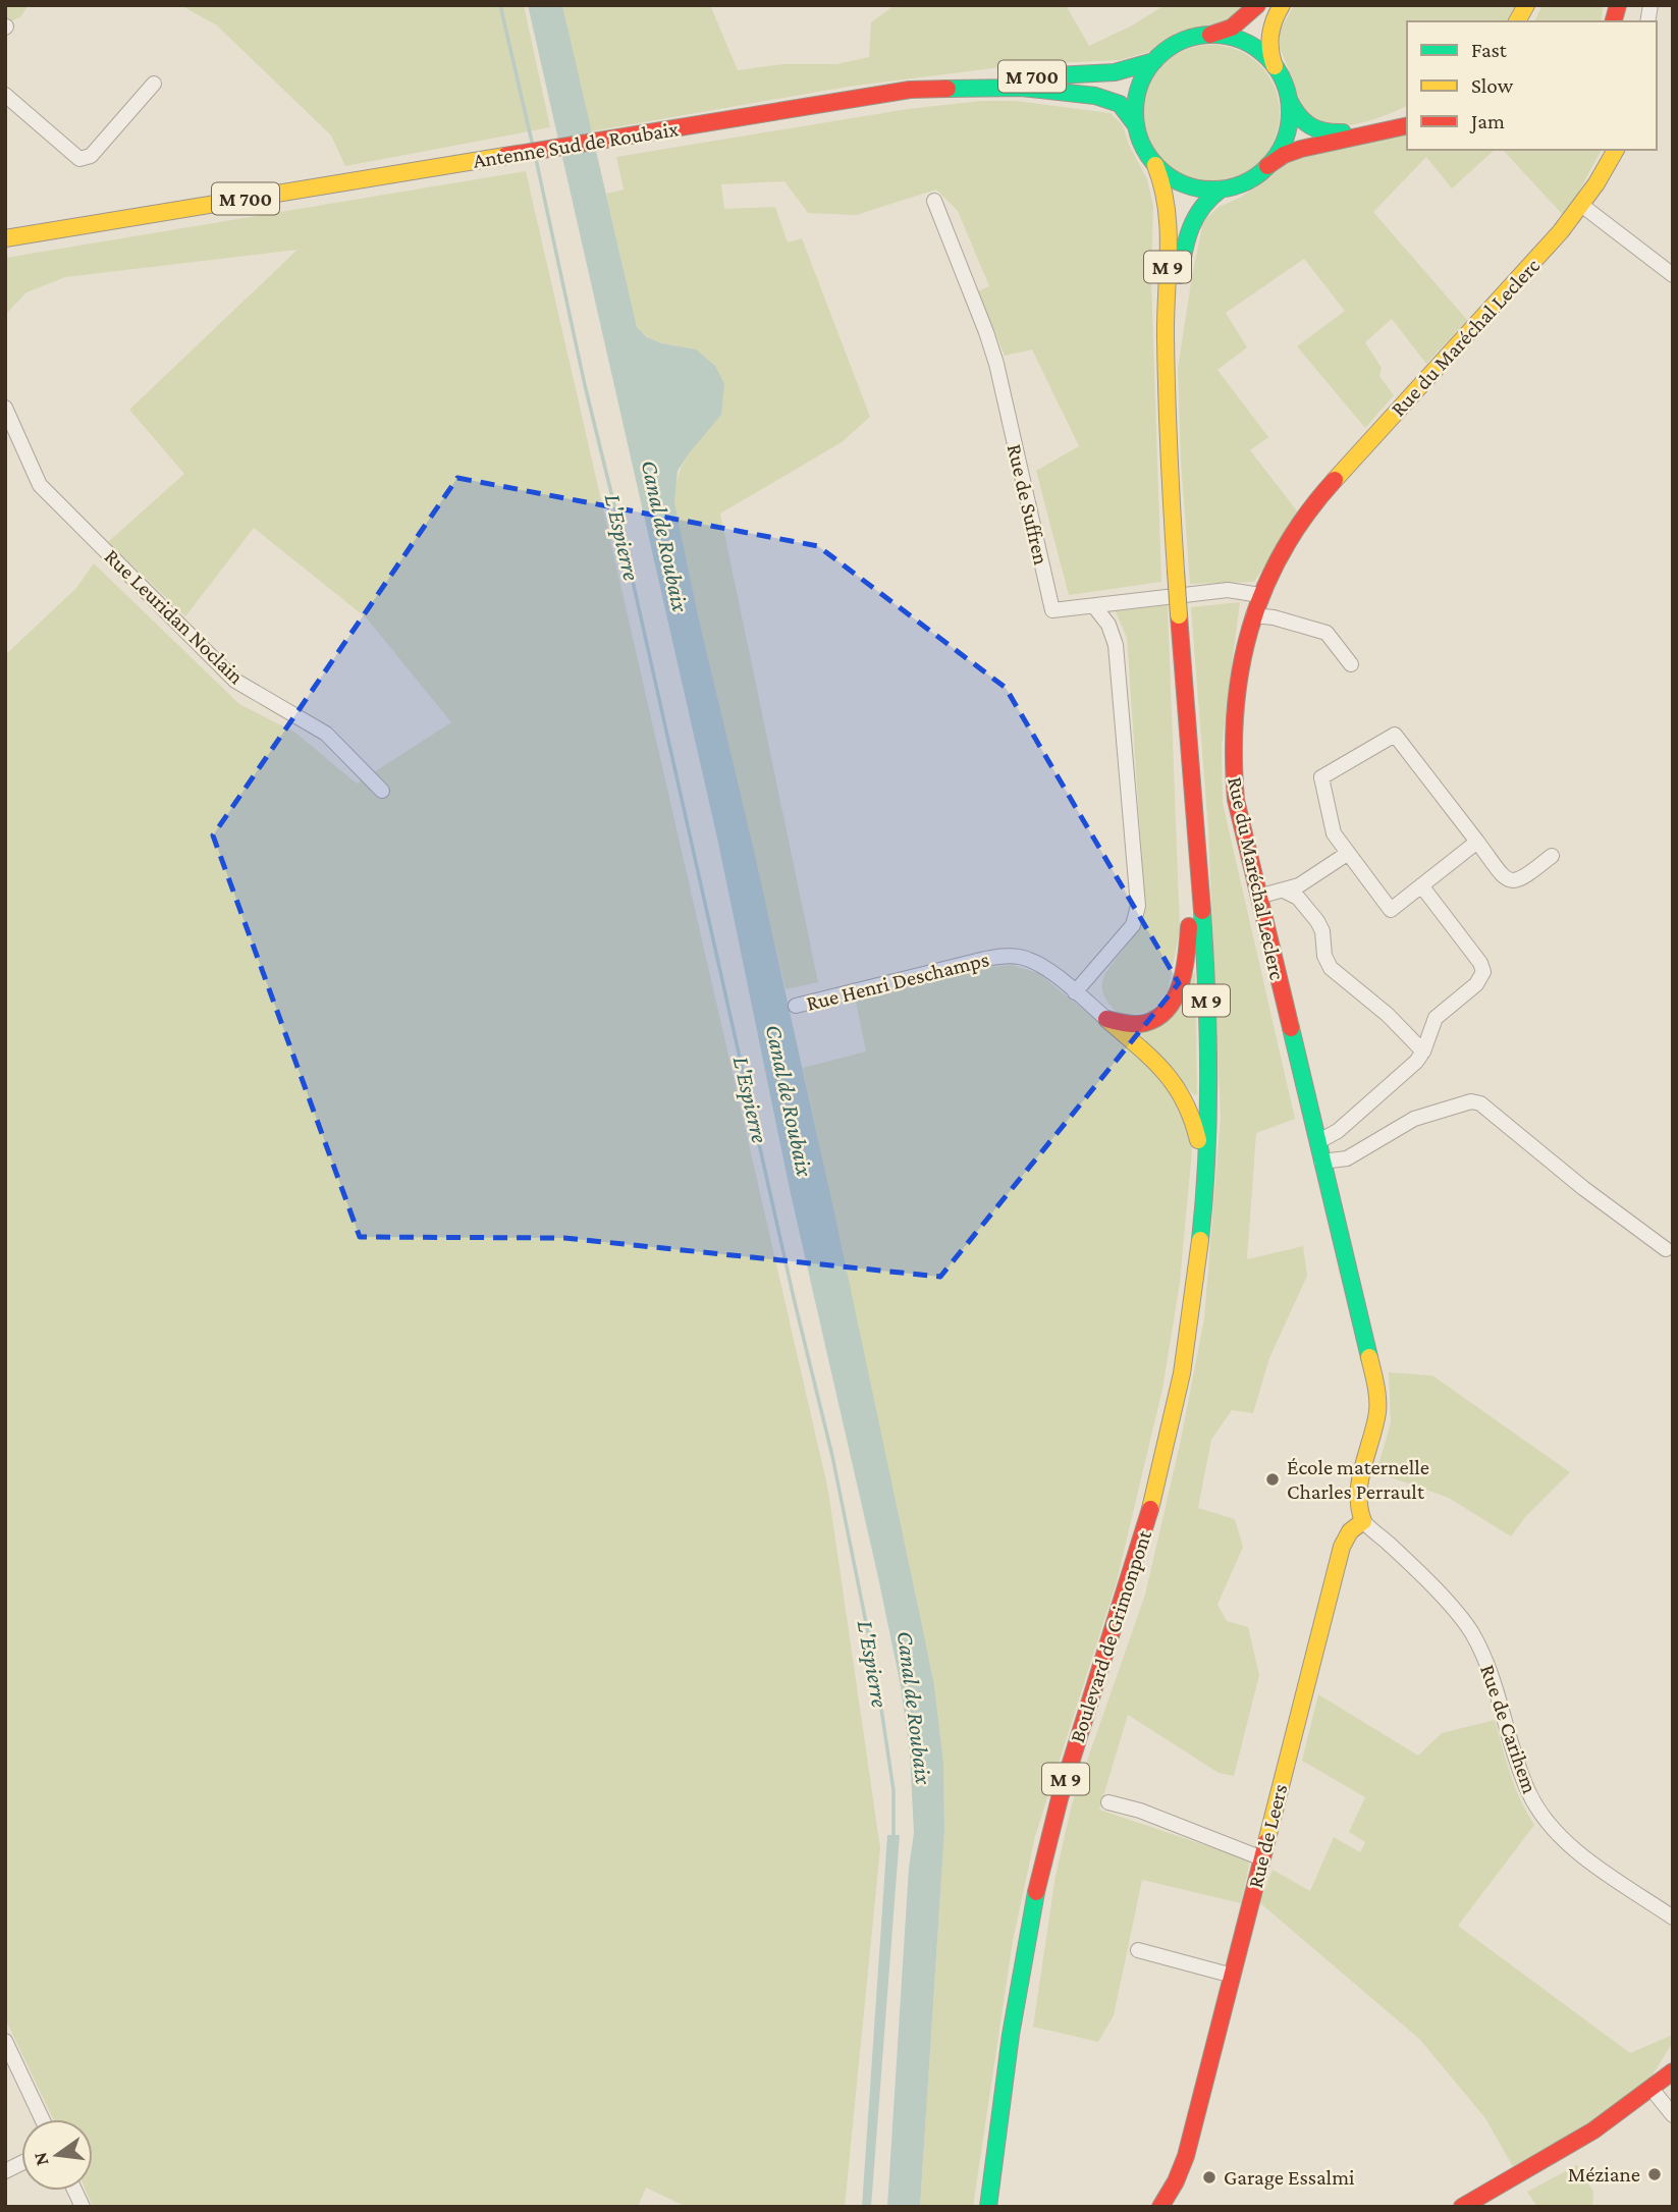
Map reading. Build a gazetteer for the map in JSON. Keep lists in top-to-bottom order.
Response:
{
  "streets": {
    "main road": [
      "M 700",
      "Antenne Sud de Roubaix",
      "M 9",
      "Rue du Maréchal Leclerc",
      "Boulevard de Grimonpont",
      "Rue de Leers"
    ],
    "street": [
      "Rue de Suffren",
      "Rue Leuridan Noclain",
      "Rue Henri Deschamps",
      "Rue de Carihem"
    ]
  },
  "crossings": [
    ["M 700", "Antenne Sud de Roubaix"],
    ["M 700", "M 9"],
    ["Antenne Sud de Roubaix", "M 9"],
    ["M 9", "Boulevard de Grimonpont"],
    ["Rue du Maréchal Leclerc", "Rue de Suffren"],
    ["Rue du Maréchal Leclerc", "Rue de Carihem"],
    ["Rue du Maréchal Leclerc", "Rue de Leers"],
    ["Rue de Carihem", "Rue de Leers"]
  ],
  "water": ["Canal de Roubaix", "L'Espierre"],
  "places": ["École maternelle Charles Perrault", "Méziane", "Garage Essalmi"],
  "legend": ["Fast", "Slow", "Jam"],
  "north": "left"
}
